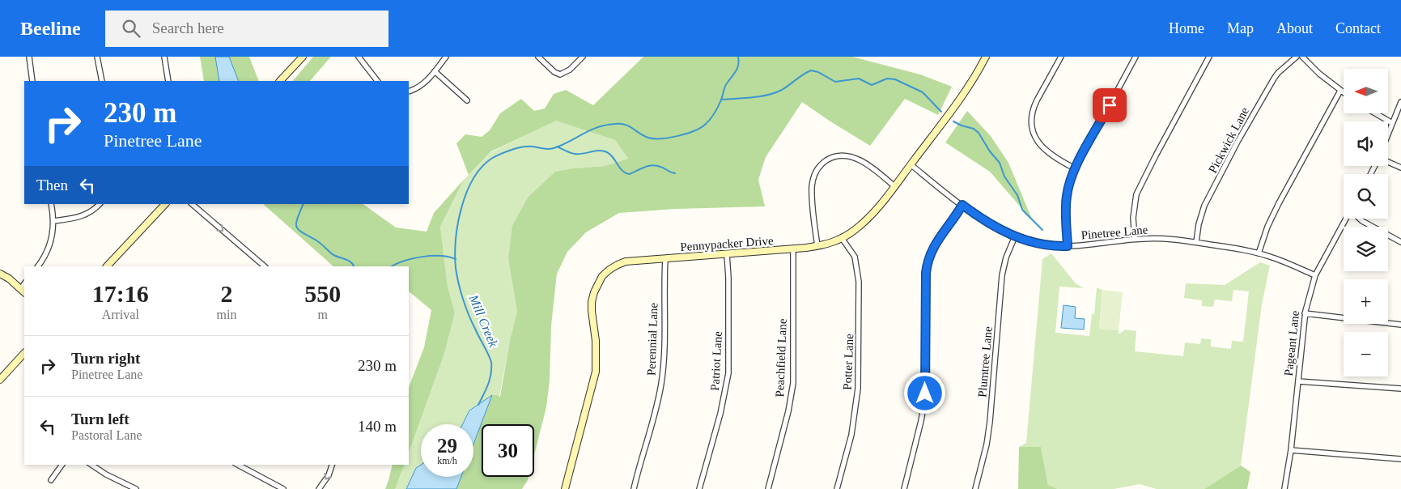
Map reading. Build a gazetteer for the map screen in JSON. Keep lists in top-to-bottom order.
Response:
{
  "streets": {
    "street": [
      "Pickwick Lane",
      "Pinetree Lane",
      "Pennypacker Drive",
      "Perennial Lane",
      "Pageant Lane",
      "Peachfield Lane",
      "Patriot Lane",
      "Potter Lane",
      "Plumtree Lane"
    ]
  },
  "crossings": [
    ["Pickwick Lane", "Pinetree Lane"],
    ["Pinetree Lane", "Pennypacker Drive"],
    ["Pinetree Lane", "Pageant Lane"],
    ["Pinetree Lane", "Plumtree Lane"],
    ["Pennypacker Drive", "Perennial Lane"],
    ["Pennypacker Drive", "Peachfield Lane"],
    ["Pennypacker Drive", "Patriot Lane"],
    ["Pennypacker Drive", "Potter Lane"]
  ],
  "water": ["Mill Creek"],
  "north": "left",
  "page": {
    "header": "Beeline",
    "search": "Search here",
    "nav": [
      "Home",
      "Map",
      "About",
      "Contact"
    ],
    "map_buttons": ["+", "−"],
    "turn": ["230 m", "Pinetree Lane"],
    "then": "Then",
    "eta": [
      "17:16",
      "Arrival",
      "2",
      "min",
      "550",
      "m"
    ],
    "list": [
      {
        "name": "Turn right",
        "note": "Pinetree Lane",
        "value": "230 m"
      },
      {
        "name": "Turn left",
        "note": "Pastoral Lane",
        "value": "140 m"
      }
    ],
    "speed": "29 km/h",
    "limit": "30"
  }
}
